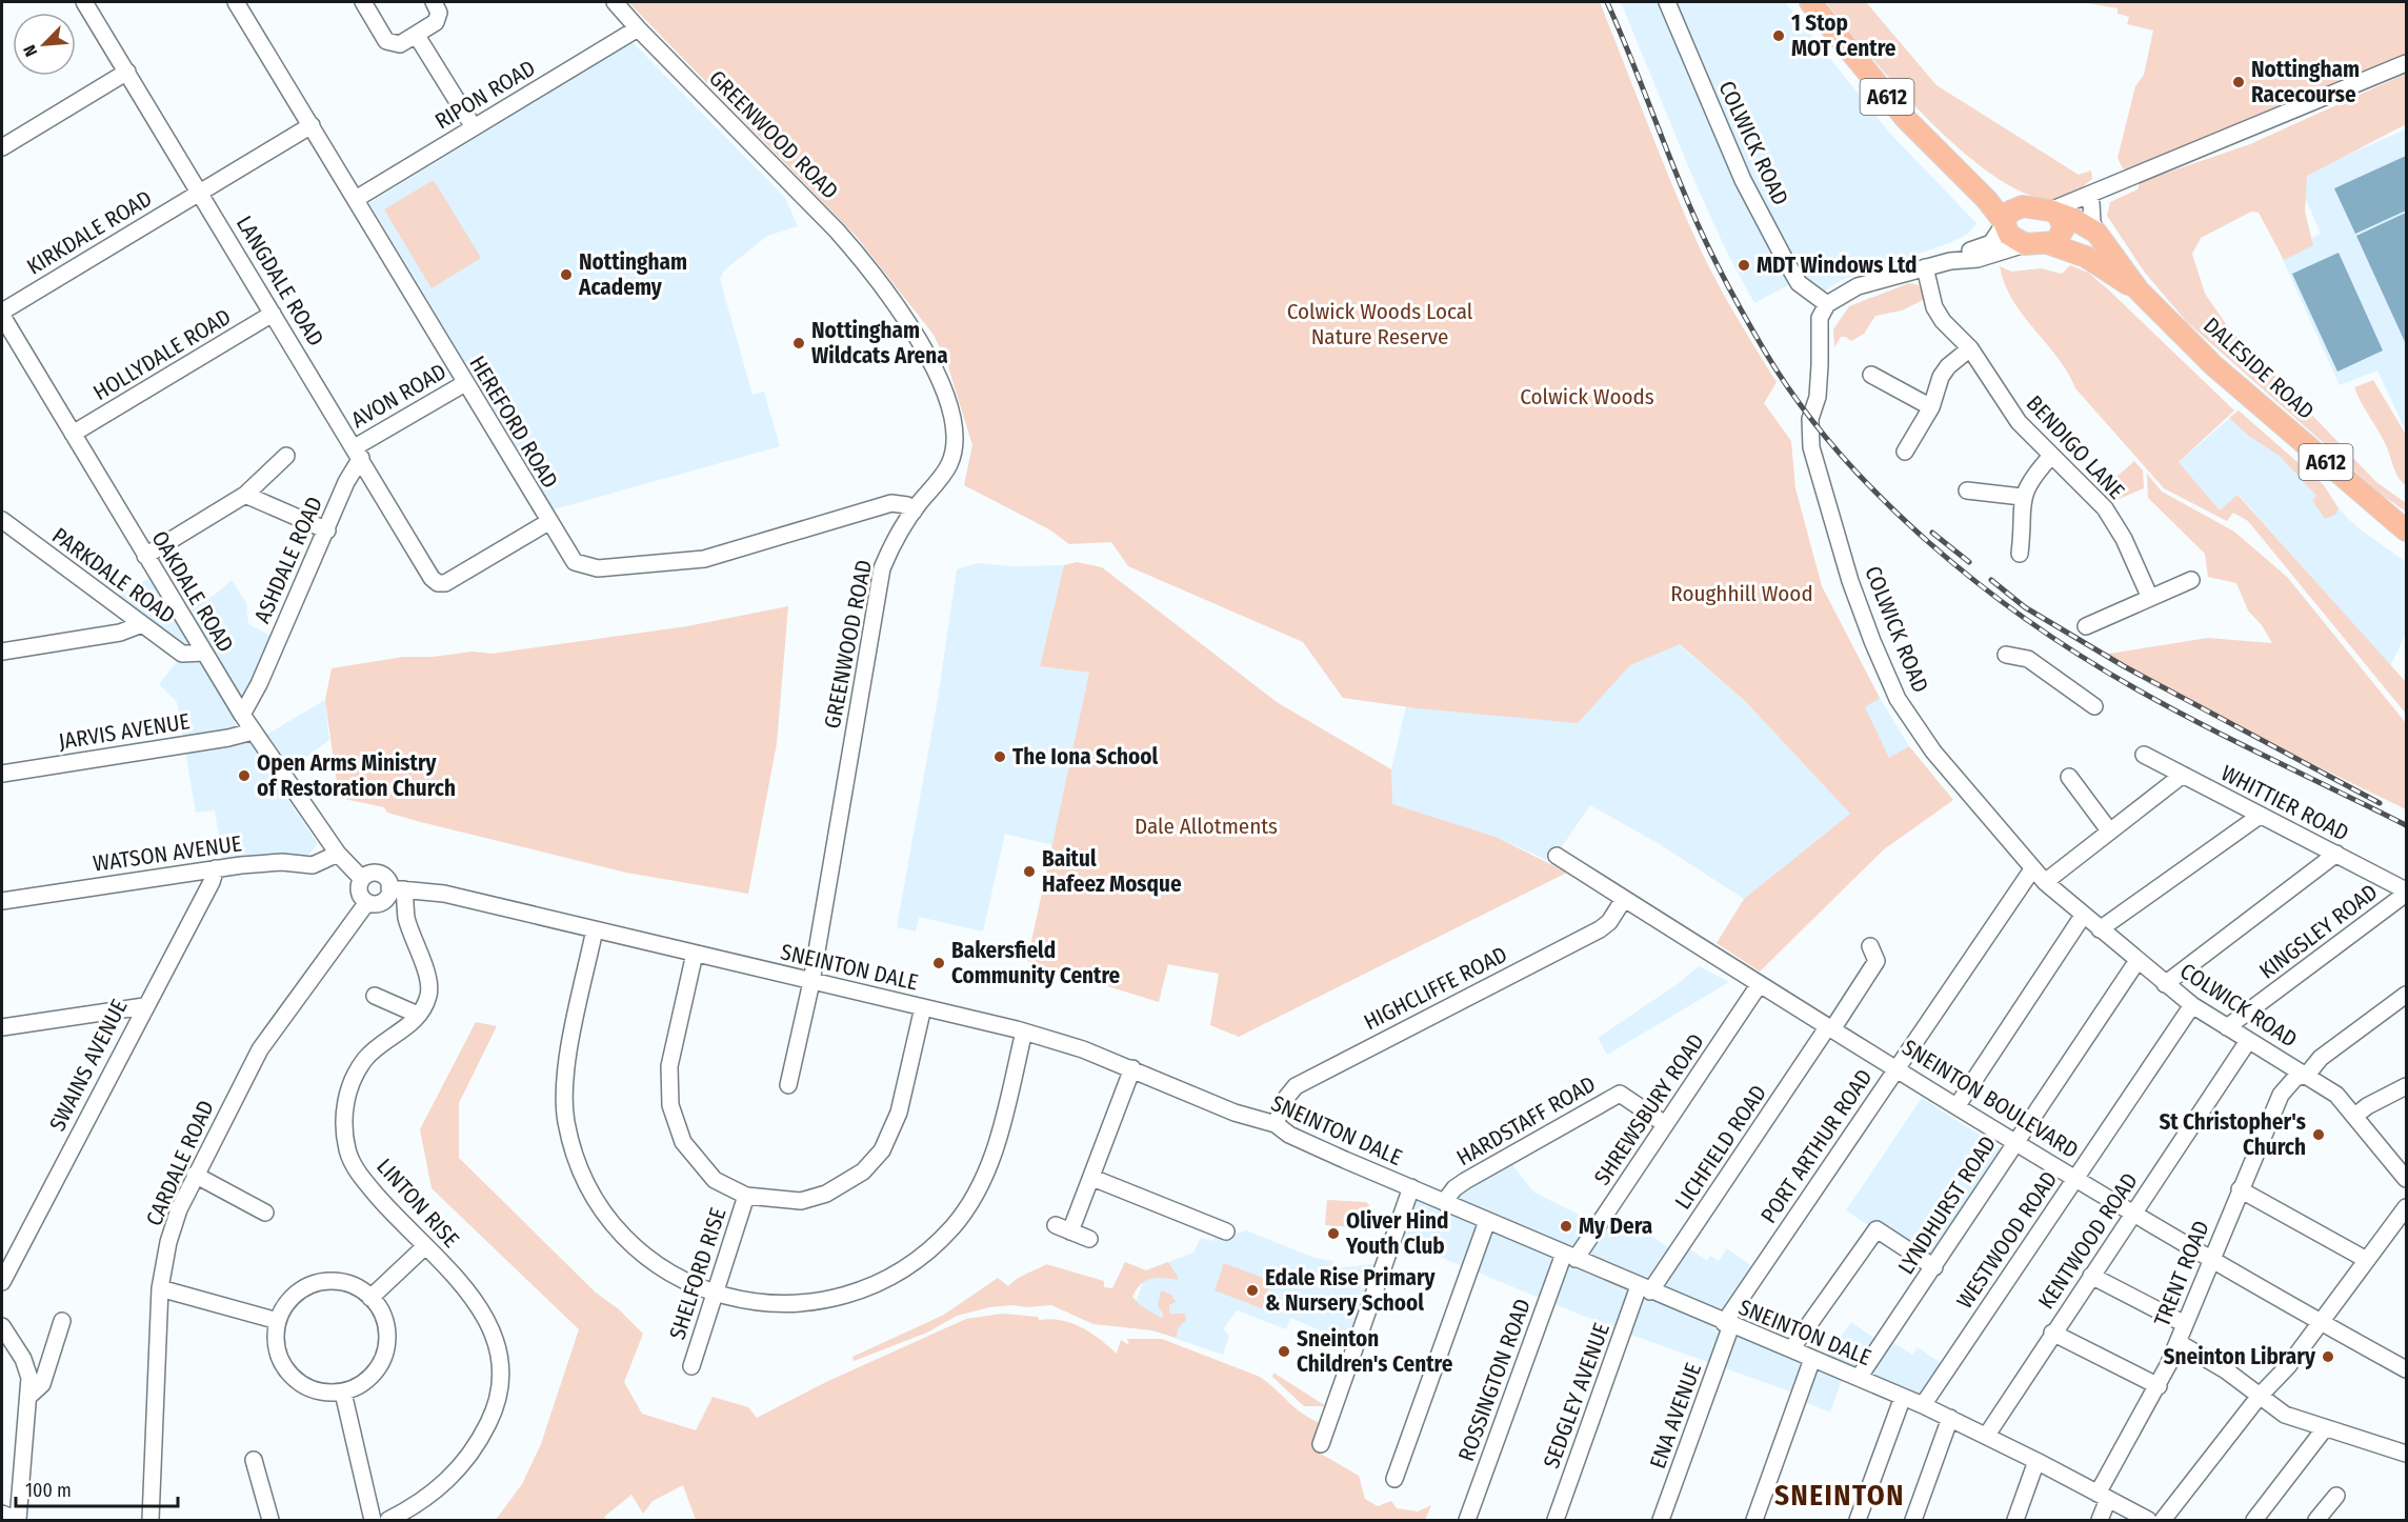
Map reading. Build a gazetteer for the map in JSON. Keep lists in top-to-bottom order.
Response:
{
  "streets": {
    "main road": ["A612", "DALESIDE ROAD"],
    "street": [
      "RIPON ROAD",
      "GREENWOOD ROAD",
      "COLWICK ROAD",
      "KIRKDALE ROAD",
      "LANGDALE ROAD",
      "HOLLYDALE ROAD",
      "AVON ROAD",
      "HEREFORD ROAD",
      "BENDIGO LANE",
      "ASHDALE ROAD",
      "PARKDALE ROAD",
      "OAKDALE ROAD",
      "JARVIS AVENUE",
      "WHITTIER ROAD",
      "WATSON AVENUE",
      "KINGSLEY ROAD",
      "SNEINTON DALE",
      "HIGHCLIFFE ROAD",
      "SWAINS AVENUE",
      "SNEINTON BOULEVARD",
      "SHREWSBURY ROAD",
      "HARDSTAFF ROAD",
      "PORT ARTHUR ROAD",
      "LICHFIELD ROAD",
      "CARDALE ROAD",
      "LINTON RISE",
      "LYNDHURST ROAD",
      "WESTWOOD ROAD",
      "KENTWOOD ROAD",
      "SHELFORD RISE",
      "TRENT ROAD",
      "ROSSINGTON ROAD",
      "SEDGLEY AVENUE",
      "ENA AVENUE"
    ]
  },
  "crossings": [
    ["RIPON ROAD", "GREENWOOD ROAD"],
    ["RIPON ROAD", "HEREFORD ROAD"],
    ["GREENWOOD ROAD", "HEREFORD ROAD"],
    ["GREENWOOD ROAD", "SNEINTON DALE"],
    ["COLWICK ROAD", "KINGSLEY ROAD"],
    ["COLWICK ROAD", "PORT ARTHUR ROAD"],
    ["COLWICK ROAD", "LYNDHURST ROAD"],
    ["COLWICK ROAD", "WESTWOOD ROAD"],
    ["COLWICK ROAD", "KENTWOOD ROAD"],
    ["COLWICK ROAD", "TRENT ROAD"],
    ["KIRKDALE ROAD", "LANGDALE ROAD"],
    ["KIRKDALE ROAD", "HEREFORD ROAD"],
    ["KIRKDALE ROAD", "OAKDALE ROAD"],
    ["LANGDALE ROAD", "HOLLYDALE ROAD"],
    ["LANGDALE ROAD", "AVON ROAD"],
    ["LANGDALE ROAD", "HEREFORD ROAD"],
    ["LANGDALE ROAD", "ASHDALE ROAD"],
    ["HOLLYDALE ROAD", "OAKDALE ROAD"],
    ["AVON ROAD", "HEREFORD ROAD"],
    ["AVON ROAD", "ASHDALE ROAD"],
    ["ASHDALE ROAD", "OAKDALE ROAD"],
    ["PARKDALE ROAD", "OAKDALE ROAD"],
    ["OAKDALE ROAD", "JARVIS AVENUE"],
    ["OAKDALE ROAD", "WATSON AVENUE"],
    ["OAKDALE ROAD", "SNEINTON DALE"],
    ["OAKDALE ROAD", "CARDALE ROAD"],
    ["OAKDALE ROAD", "LINTON RISE"],
    ["WHITTIER ROAD", "KINGSLEY ROAD"],
    ["WATSON AVENUE", "SWAINS AVENUE"],
    ["SNEINTON DALE", "HIGHCLIFFE ROAD"],
    ["SNEINTON DALE", "SHREWSBURY ROAD"],
    ["SNEINTON DALE", "HARDSTAFF ROAD"],
    ["SNEINTON DALE", "PORT ARTHUR ROAD"],
    ["SNEINTON DALE", "LICHFIELD ROAD"],
    ["SNEINTON DALE", "CARDALE ROAD"],
    ["SNEINTON DALE", "LINTON RISE"],
    ["SNEINTON DALE", "LYNDHURST ROAD"],
    ["SNEINTON DALE", "WESTWOOD ROAD"],
    ["SNEINTON DALE", "KENTWOOD ROAD"],
    ["SNEINTON DALE", "TRENT ROAD"],
    ["SNEINTON DALE", "ROSSINGTON ROAD"],
    ["SNEINTON DALE", "SEDGLEY AVENUE"],
    ["SNEINTON DALE", "ENA AVENUE"],
    ["HIGHCLIFFE ROAD", "SNEINTON BOULEVARD"],
    ["SNEINTON BOULEVARD", "SHREWSBURY ROAD"],
    ["SNEINTON BOULEVARD", "PORT ARTHUR ROAD"],
    ["SNEINTON BOULEVARD", "LICHFIELD ROAD"],
    ["SNEINTON BOULEVARD", "LYNDHURST ROAD"],
    ["SNEINTON BOULEVARD", "WESTWOOD ROAD"],
    ["SNEINTON BOULEVARD", "KENTWOOD ROAD"],
    ["SNEINTON BOULEVARD", "TRENT ROAD"],
    ["SHREWSBURY ROAD", "HARDSTAFF ROAD"],
    ["SHREWSBURY ROAD", "ROSSINGTON ROAD"],
    ["PORT ARTHUR ROAD", "ENA AVENUE"],
    ["LICHFIELD ROAD", "SEDGLEY AVENUE"],
    ["CARDALE ROAD", "LINTON RISE"]
  ],
  "districts": ["SNEINTON"],
  "parks": [
    "Colwick Woods Local Nature Reserve",
    "Colwick Woods",
    "Roughhill Wood",
    "Dale Allotments"
  ],
  "places": [
    "1 Stop MOT Centre",
    "Nottingham Racecourse",
    "MDT Windows Ltd",
    "Nottingham Academy",
    "Nottingham Wildcats Arena",
    "The Iona School",
    "Open Arms Ministry of Restoration Church",
    "Baitul Hafeez Mosque",
    "Bakersfield Community Centre",
    "St Christopher's Church",
    "My Dera",
    "Oliver Hind Youth Club",
    "Edale Rise Primary & Nursery School",
    "Sneinton Children's Centre",
    "Sneinton Library"
  ],
  "scale_bar": "100 m",
  "north": "bottom left"
}
